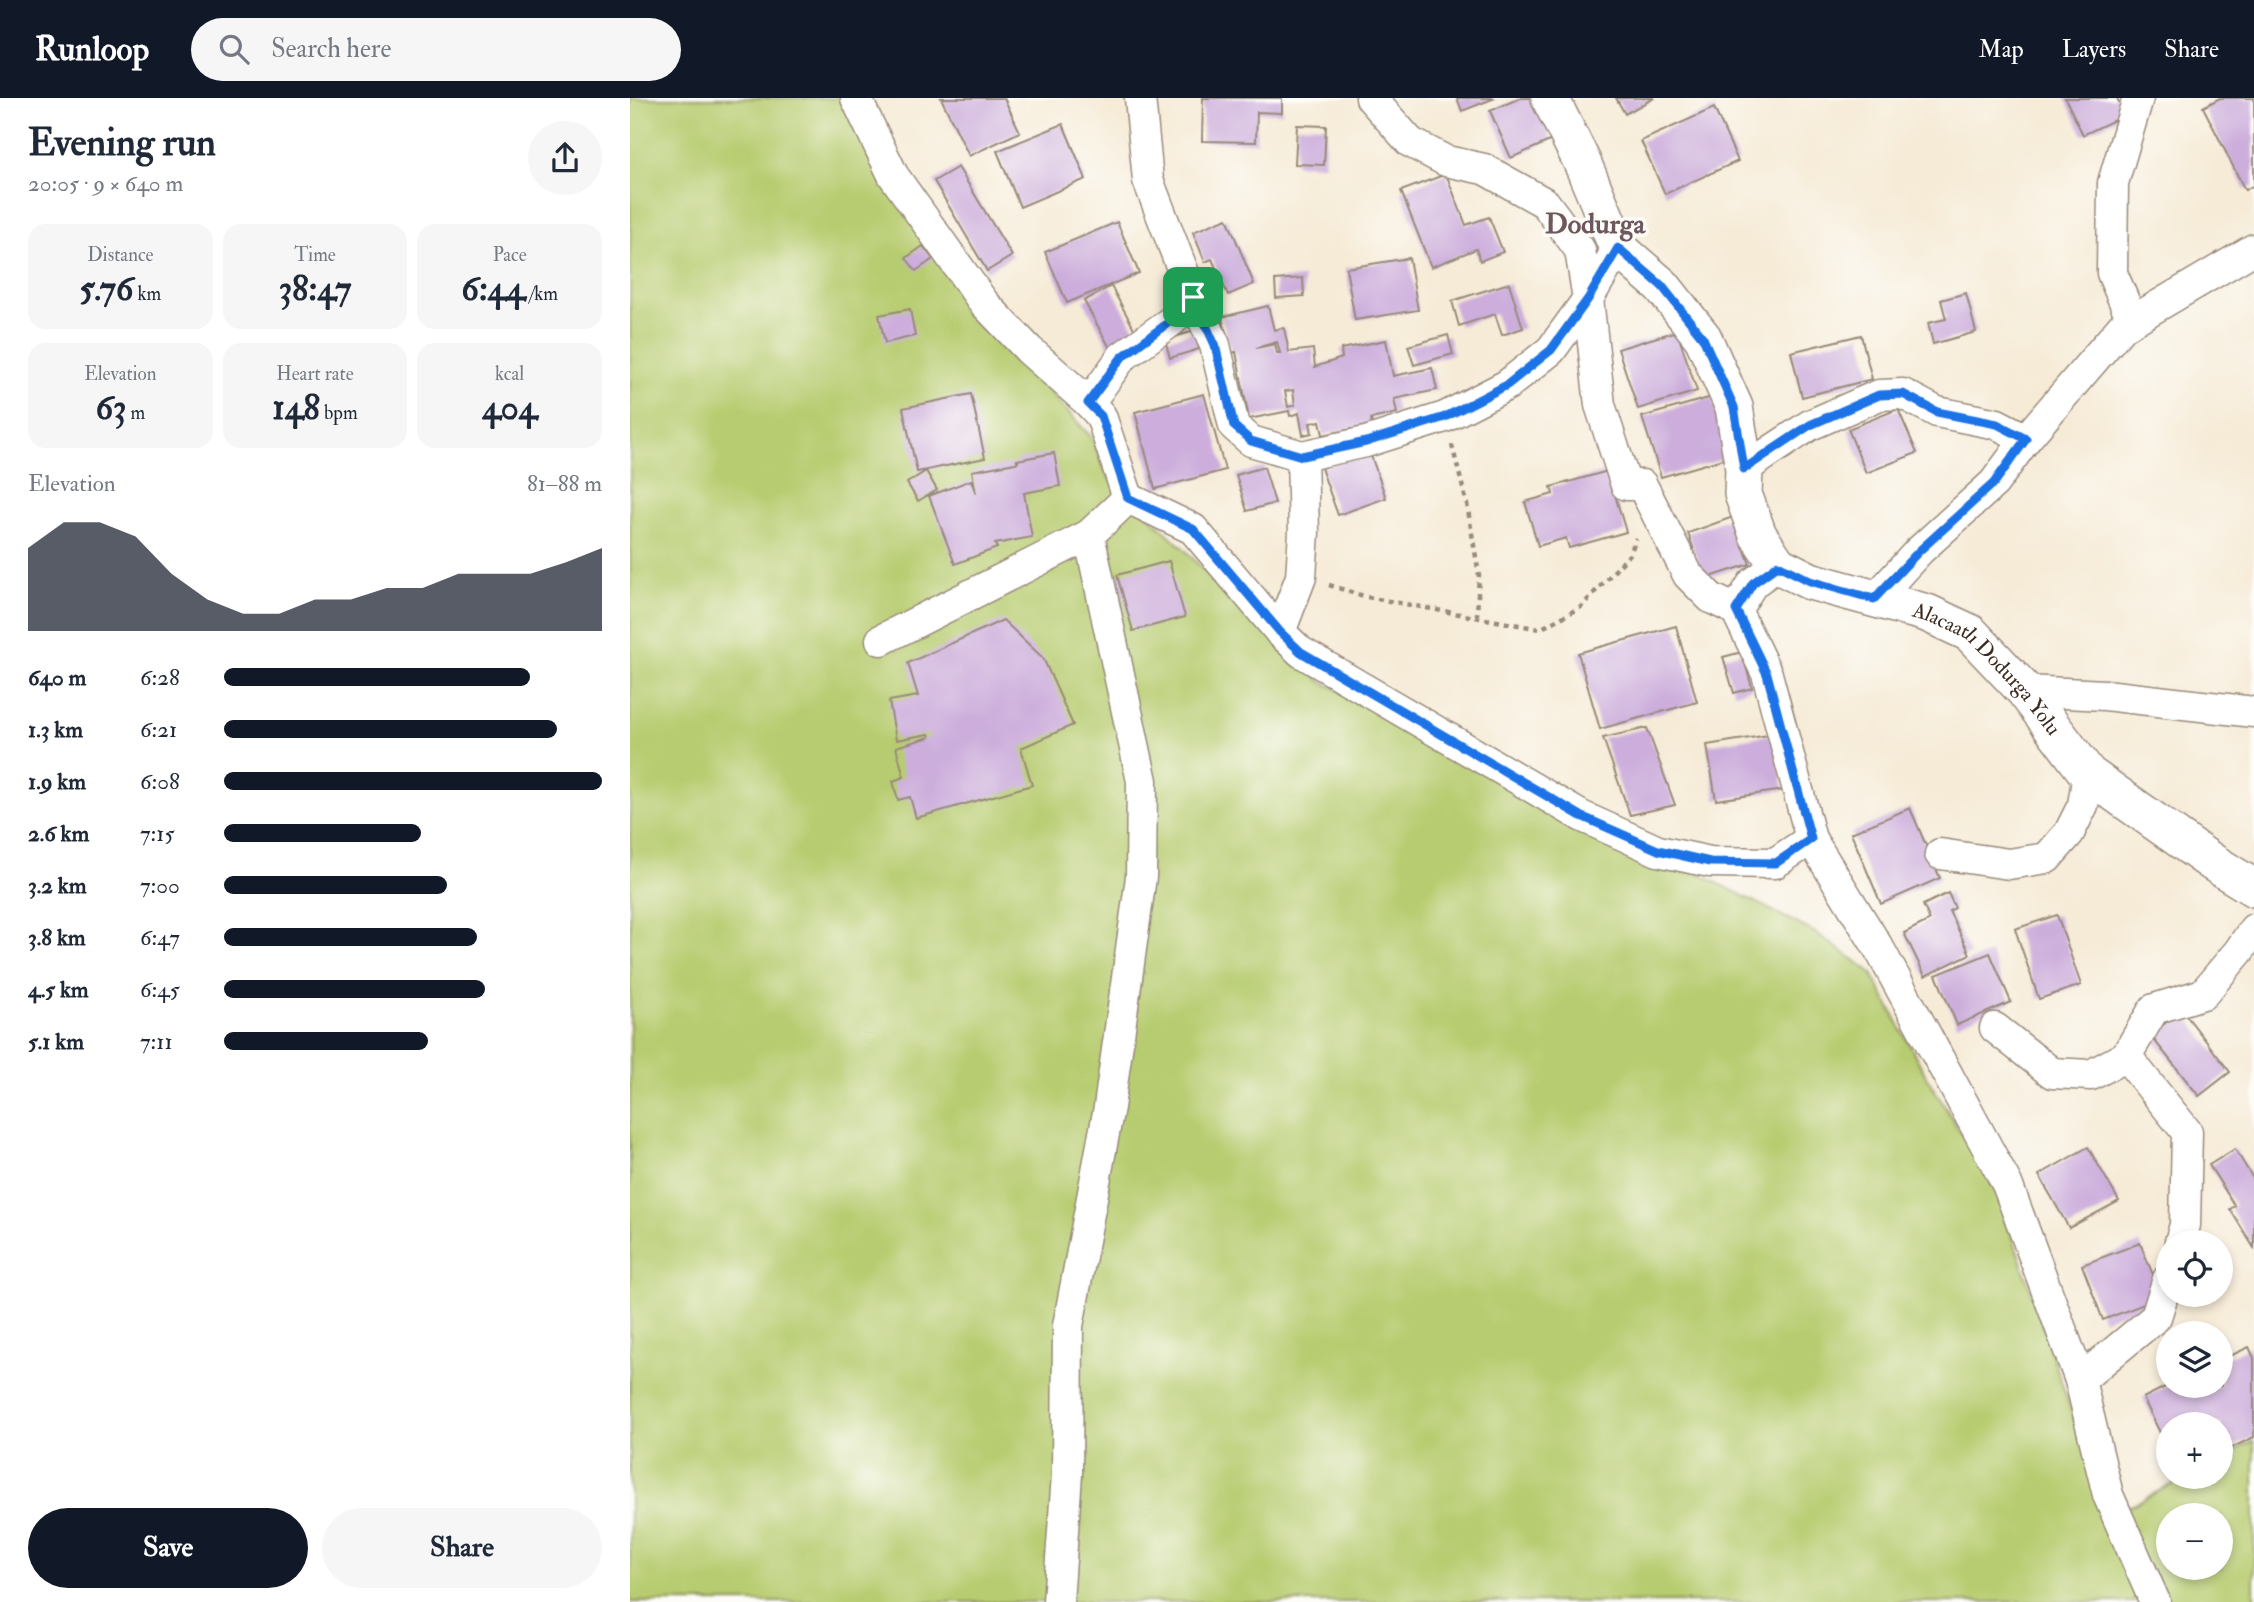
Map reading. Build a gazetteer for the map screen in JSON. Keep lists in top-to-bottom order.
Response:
{
  "streets": {
    "street": ["Alacaatlı Dodurga Yolu"]
  },
  "districts": ["Dodurga"],
  "page": {
    "header": "Runloop",
    "search": "Search here",
    "nav": ["Map", "Layers", "Share"],
    "heading": ["Evening run", "20:05 · 9 × 640 m"],
    "stats": [
      ["Distance", "5.76 km"],
      ["Time", "38:47"],
      ["Pace", "6:44 /km"],
      ["Elevation", "63 m"],
      ["Heart rate", "148 bpm"],
      ["kcal", "404"]
    ],
    "chart": ["Elevation", "81–88 m"],
    "list": [
      {
        "name": "640 m",
        "note": "6:28"
      },
      {
        "name": "1.3 km",
        "note": "6:21"
      },
      {
        "name": "1.9 km",
        "note": "6:08"
      },
      {
        "name": "2.6 km",
        "note": "7:15"
      },
      {
        "name": "3.2 km",
        "note": "7:00"
      },
      {
        "name": "3.8 km",
        "note": "6:47"
      },
      {
        "name": "4.5 km",
        "note": "6:45"
      },
      {
        "name": "5.1 km",
        "note": "7:11"
      }
    ],
    "map_buttons": ["+", "−"],
    "buttons": ["Save", "Share"]
  }
}
